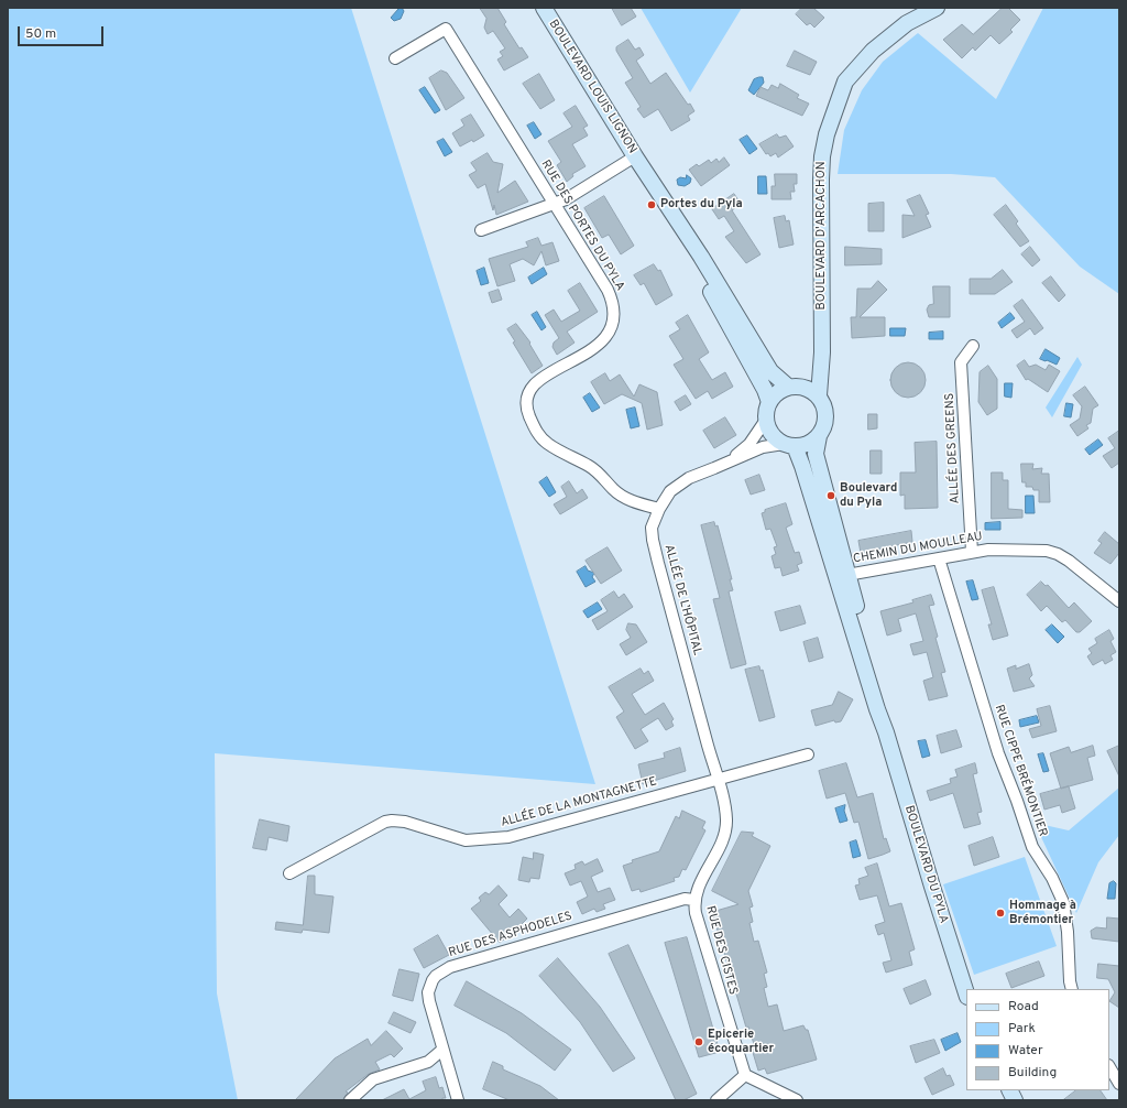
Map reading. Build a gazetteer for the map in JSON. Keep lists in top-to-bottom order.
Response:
{
  "streets": {
    "main road": ["BOULEVARD LOUIS LIGNON", "BOULEVARD D'ARCACHON", "BOULEVARD DU PYLA"],
    "street": [
      "RUE DES PORTES DU PYLA",
      "ALLÉE DES GREENS",
      "CHEMIN DU MOULLEAU",
      "ALLÉE DE L’HÔPITAL",
      "RUE CIPPE BRÉMONTIER",
      "ALLÉE DE LA MONTAGNETTE",
      "RUE DES ASPHODELES",
      "RUE DES CISTES"
    ]
  },
  "crossings": [
    ["RUE DES PORTES DU PYLA", "ALLÉE DE L’HÔPITAL"],
    ["BOULEVARD D'ARCACHON", "ALLÉE DE L’HÔPITAL"],
    ["BOULEVARD D'ARCACHON", "BOULEVARD DU PYLA"],
    ["ALLÉE DES GREENS", "CHEMIN DU MOULLEAU"],
    ["CHEMIN DU MOULLEAU", "RUE CIPPE BRÉMONTIER"],
    ["CHEMIN DU MOULLEAU", "BOULEVARD DU PYLA"],
    ["ALLÉE DE L’HÔPITAL", "ALLÉE DE LA MONTAGNETTE"],
    ["ALLÉE DE L’HÔPITAL", "BOULEVARD DU PYLA"],
    ["ALLÉE DE L’HÔPITAL", "RUE DES CISTES"],
    ["ALLÉE DE LA MONTAGNETTE", "RUE DES CISTES"],
    ["RUE DES ASPHODELES", "RUE DES CISTES"]
  ],
  "places": [
    "Portes du Pyla",
    "Boulevard du Pyla",
    "Hommage à Brémontier",
    "Epicerie écoquartier"
  ],
  "legend": [
    "Road",
    "Park",
    "Water",
    "Building"
  ],
  "scale_bar": "50 m"
}
